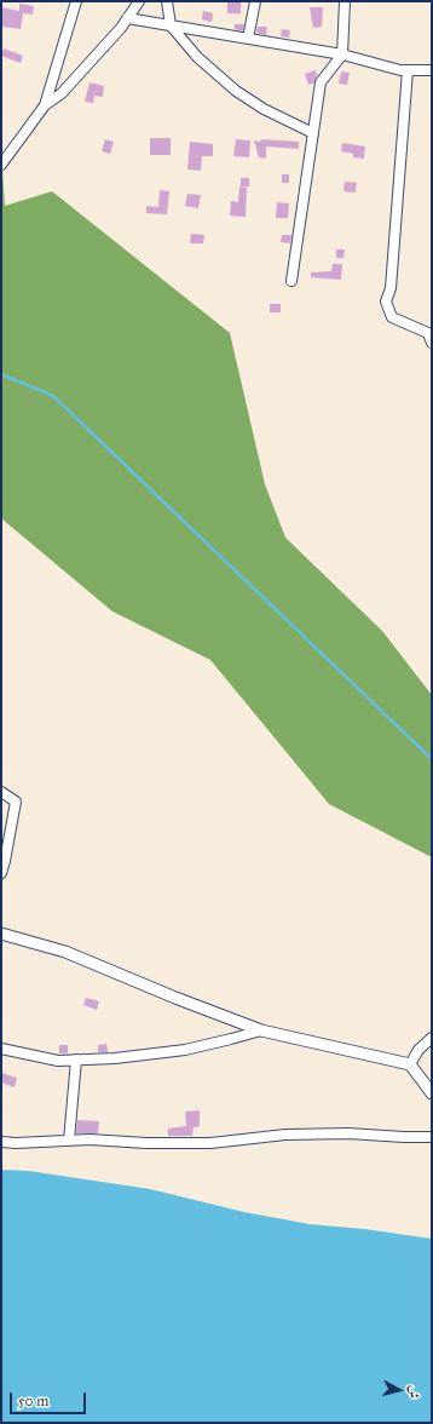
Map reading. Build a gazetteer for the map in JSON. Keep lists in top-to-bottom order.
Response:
{
  "scale_bar": "50 m",
  "north": "right"
}
